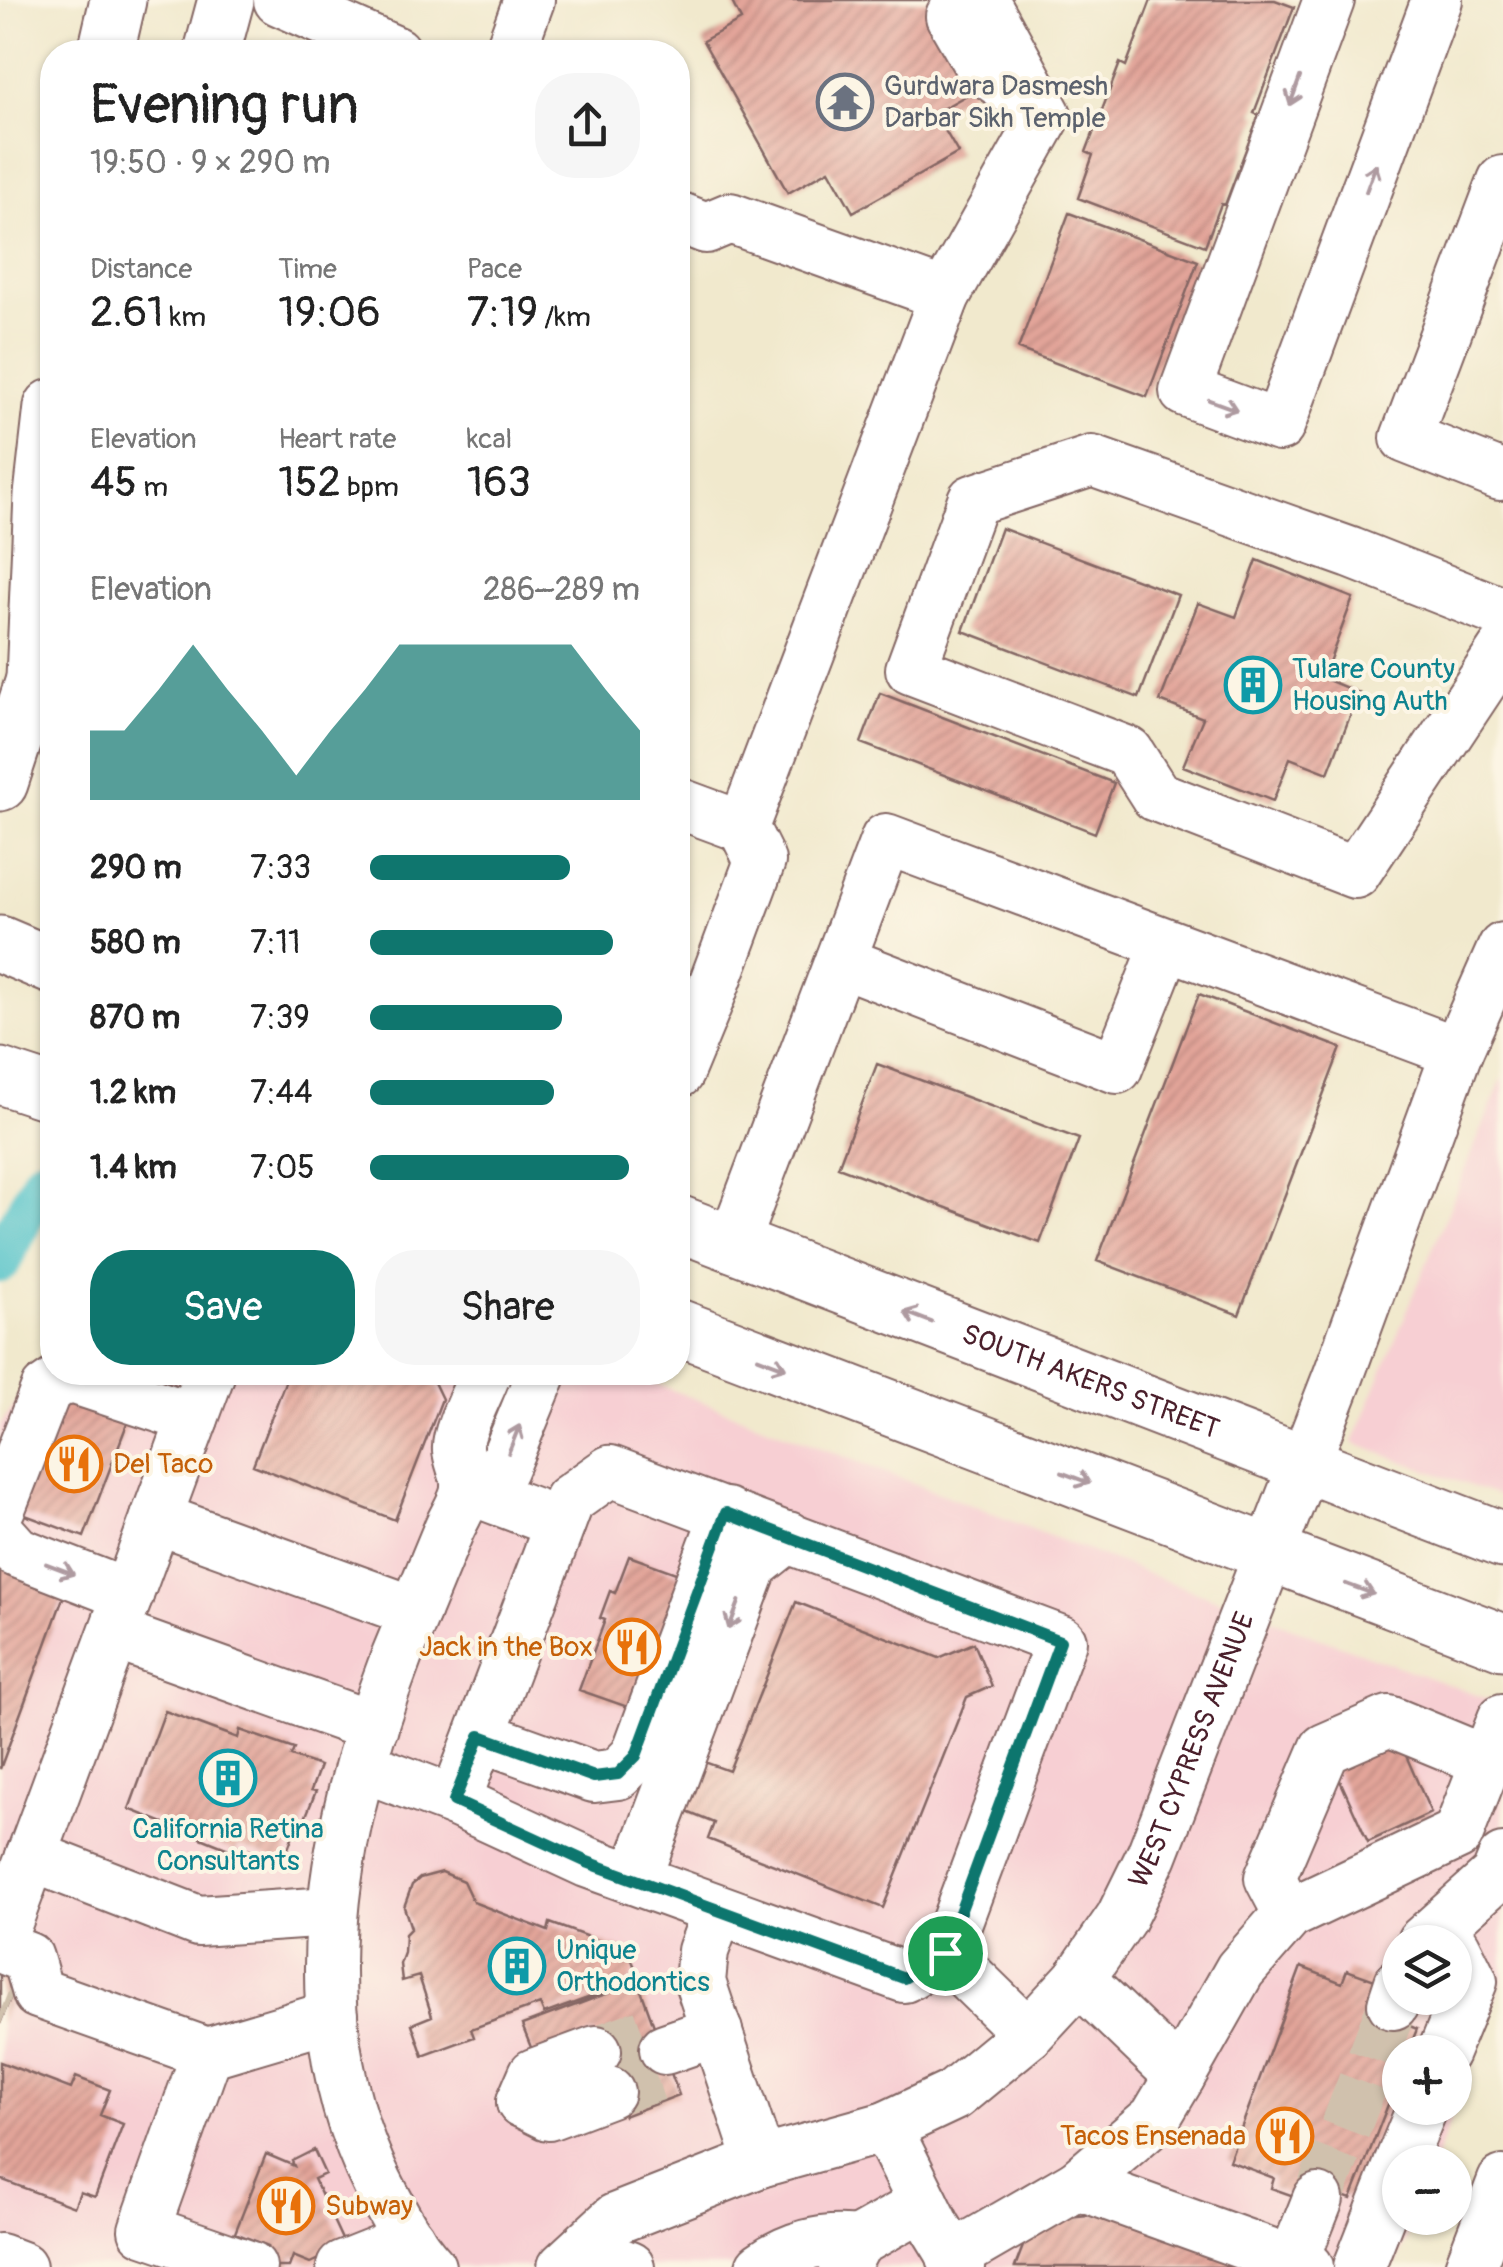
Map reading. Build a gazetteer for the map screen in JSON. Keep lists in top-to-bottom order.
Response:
{
  "streets": {
    "main road": ["SOUTH AKERS STREET"],
    "street": ["WEST CYPRESS AVENUE"]
  },
  "crossings": [
    ["SOUTH AKERS STREET", "WEST CYPRESS AVENUE"]
  ],
  "places": {
    "temple": ["Gurdwara Dasmesh Darbar Sikh Temple"],
    "building": ["Tulare County Housing Auth", "California Retina Consultants", "Unique Orthodontics"],
    "restaurant": [
      "Del Taco",
      "Jack in the Box",
      "Tacos Ensenada",
      "Subway"
    ]
  },
  "page": {
    "heading": ["Evening run", "19:50 · 9 × 290 m"],
    "stats": [
      ["Distance", "2.61 km"],
      ["Time", "19:06"],
      ["Pace", "7:19 /km"],
      ["Elevation", "45 m"],
      ["Heart rate", "152 bpm"],
      ["kcal", "163"]
    ],
    "chart": ["Elevation", "286–289 m"],
    "list": [
      {
        "name": "290 m",
        "note": "7:33"
      },
      {
        "name": "580 m",
        "note": "7:11"
      },
      {
        "name": "870 m",
        "note": "7:39"
      },
      {
        "name": "1.2 km",
        "note": "7:44"
      },
      {
        "name": "1.4 km",
        "note": "7:05"
      }
    ],
    "buttons": ["Save", "Share"],
    "map_buttons": ["+", "−"]
  }
}
